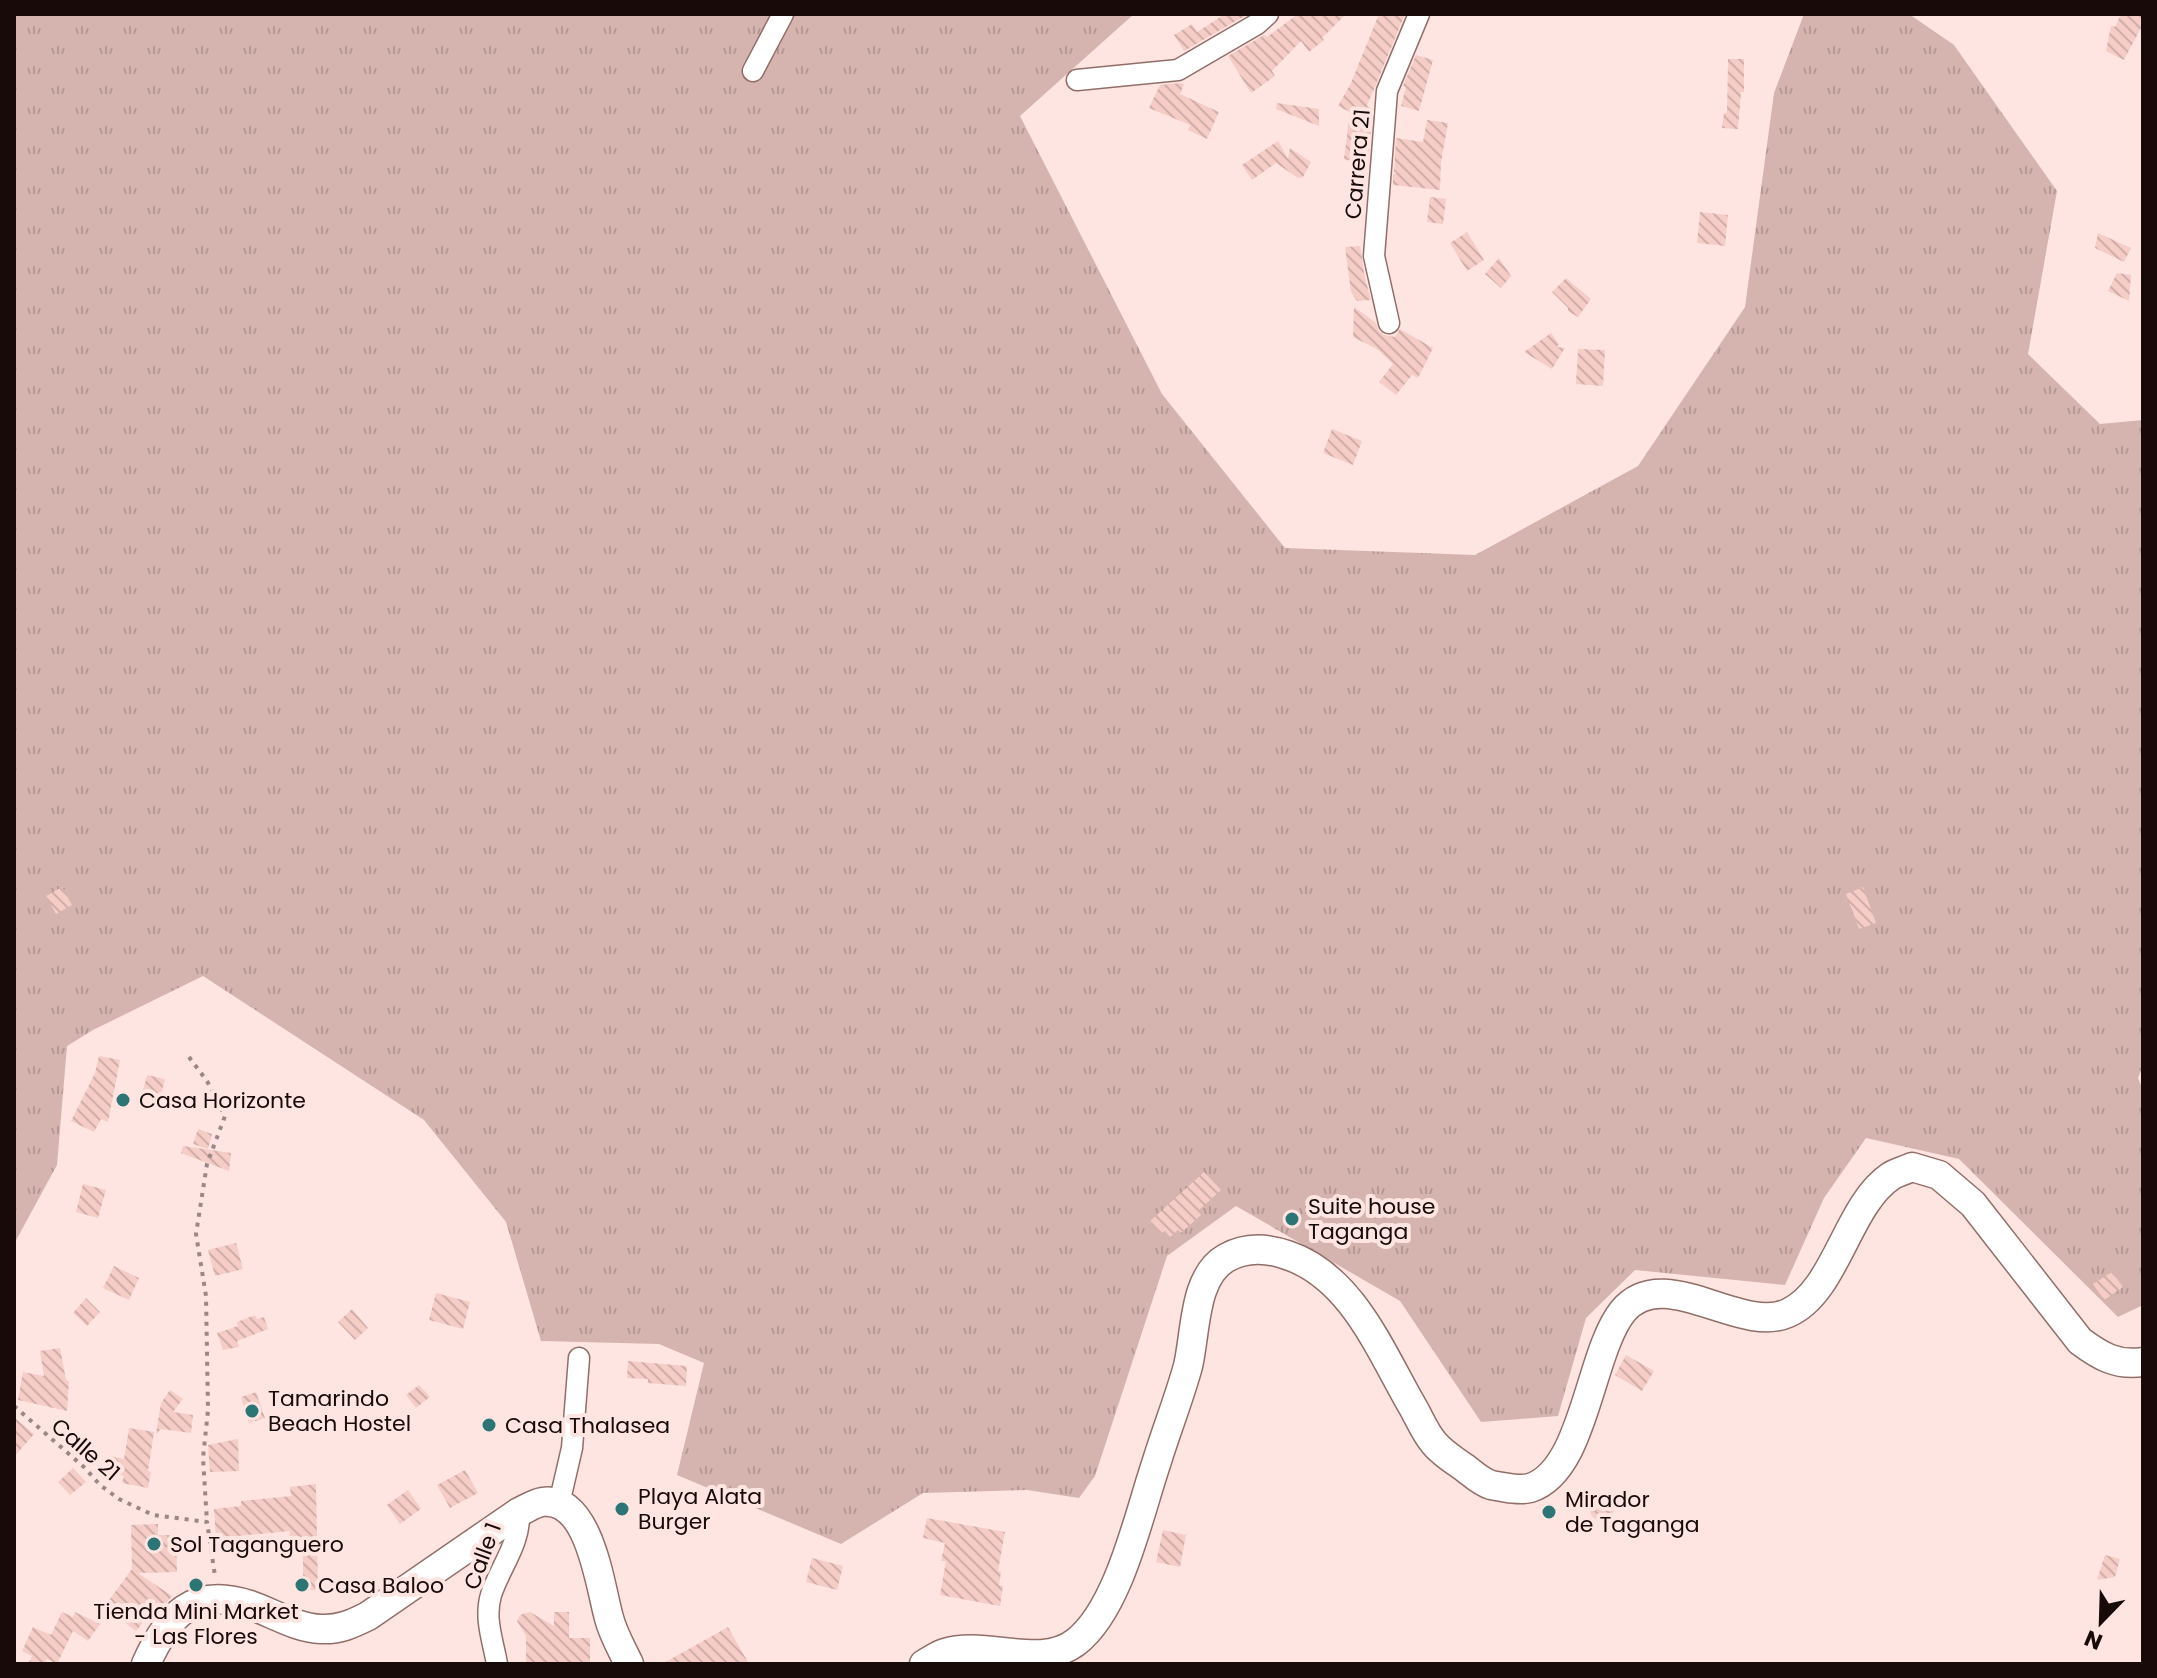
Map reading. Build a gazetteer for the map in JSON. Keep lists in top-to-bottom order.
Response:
{
  "streets": {
    "street": ["Carrera 21", "Calle 1"],
    "path": ["Calle 21"]
  },
  "places": [
    "Casa Horizonte",
    "Suite house Taganga",
    "Tamarindo Beach Hostel",
    "Casa Thalasea",
    "Playa Alata Burger",
    "Mirador de Taganga",
    "Sol Taganguero",
    "Tienda Mini Market - Las Flores",
    "Casa Baloo"
  ],
  "north": "bottom left"
}
